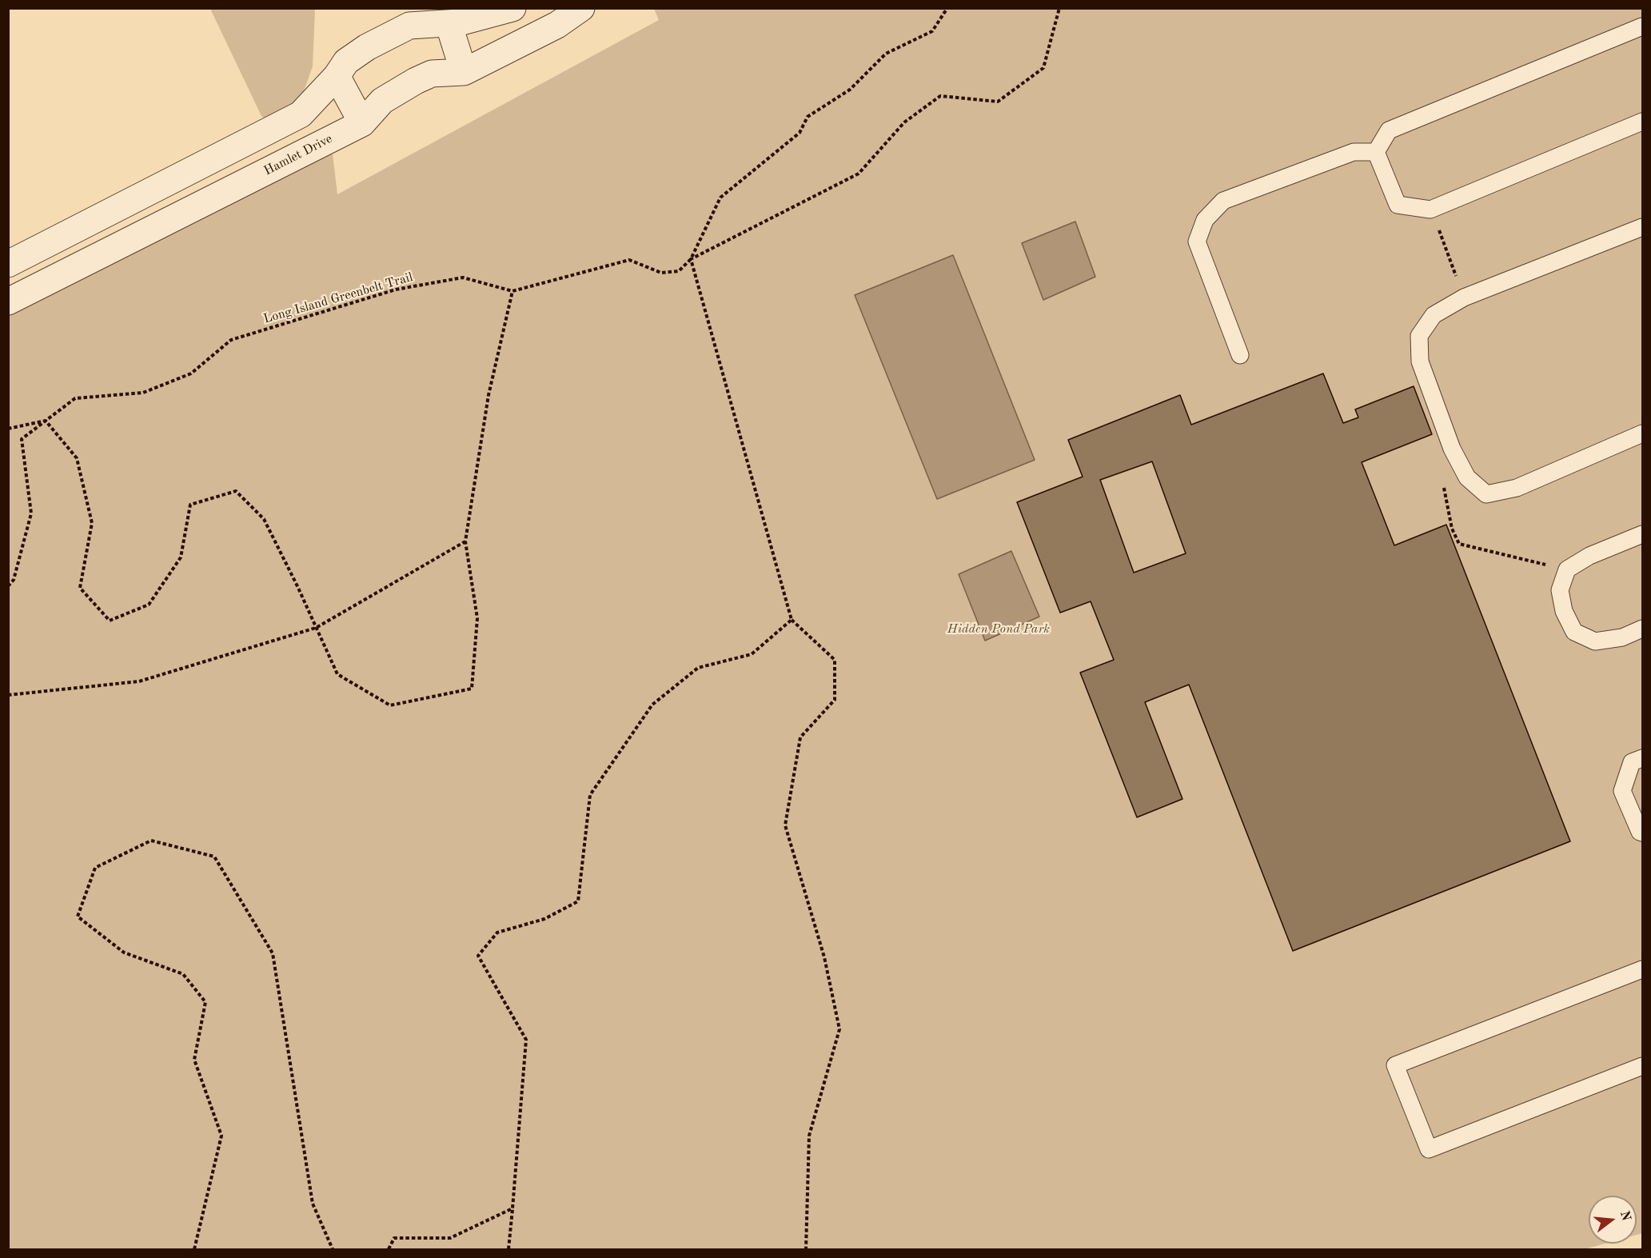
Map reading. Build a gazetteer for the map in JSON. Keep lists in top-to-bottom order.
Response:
{
  "streets": {
    "street": ["Hamlet Drive"],
    "path": ["Long Island Greenbelt Trail"]
  },
  "parks": ["Hidden Pond Park"],
  "north": "right"
}
